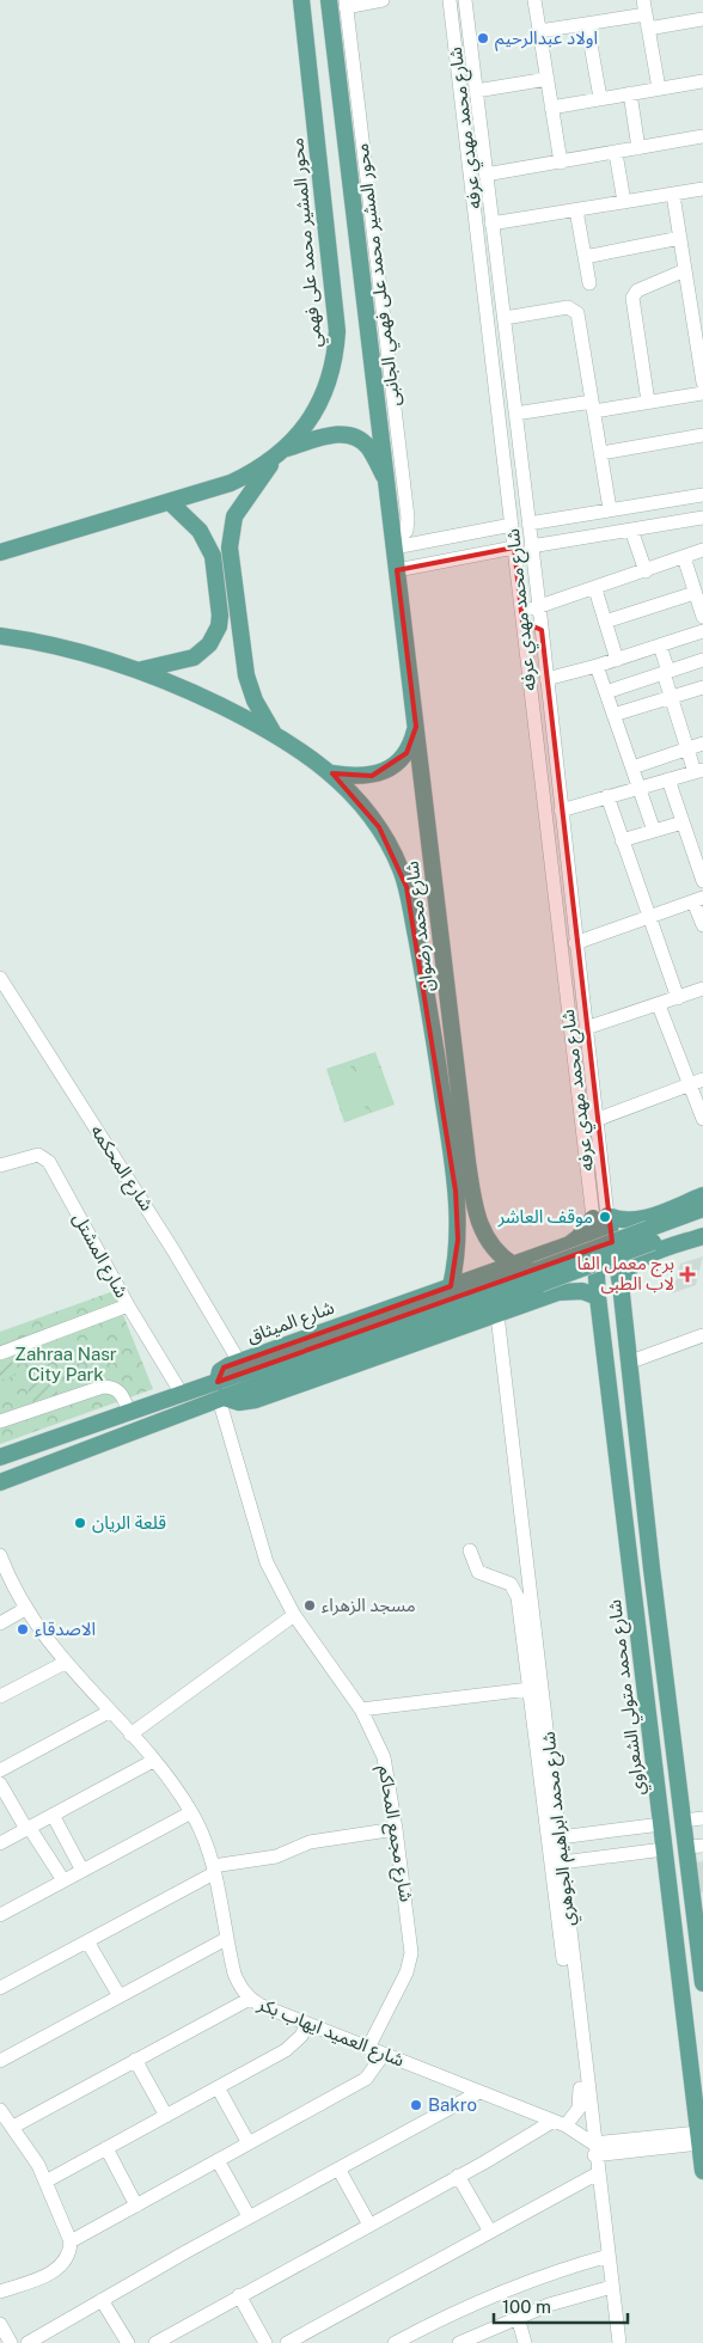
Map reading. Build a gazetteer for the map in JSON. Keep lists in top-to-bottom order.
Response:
{
  "streets": {
    "main road": [
      "محور المشير محمد على فهمي",
      "شارع محمد رضوان",
      "شارع الميثاق",
      "شارع محمد متولي الشعراوي"
    ],
    "street": [
      "شارع محمد مهدي عرفه",
      "محور المشير محمد على فهمي الجانبى",
      "شارع المحكمه",
      "شارع المشتل",
      "شارع محمد ابراهيم الجوهري",
      "شارع مجمع المحاكم",
      "شارع العميد ايهاب بكر"
    ]
  },
  "crossings": [
    ["شارع محمد مهدي عرفه", "شارع الميثاق"],
    ["شارع محمد مهدي عرفه", "شارع محمد متولي الشعراوي"],
    ["شارع محمد رضوان", "شارع الميثاق"],
    ["شارع المحكمه", "شارع الميثاق"],
    ["شارع المشتل", "شارع الميثاق"],
    ["شارع الميثاق", "شارع محمد متولي الشعراوي"],
    ["شارع الميثاق", "شارع محمد ابراهيم الجوهري"],
    ["شارع الميثاق", "شارع مجمع المحاكم"],
    ["شارع محمد ابراهيم الجوهري", "شارع العميد ايهاب بكر"],
    ["شارع مجمع المحاكم", "شارع العميد ايهاب بكر"]
  ],
  "parks": ["Zahraa Nasr City Park"],
  "places": {
    "other": [
      "اولاد عبدالرحيم",
      "موقف العاشر",
      "قلعة الريان",
      "مسجد الزهراء",
      "الاصدقاء",
      "Bakro"
    ],
    "health": ["برج معمل الفا لاب الطبى"]
  },
  "scale_bar": "100 m"
}
